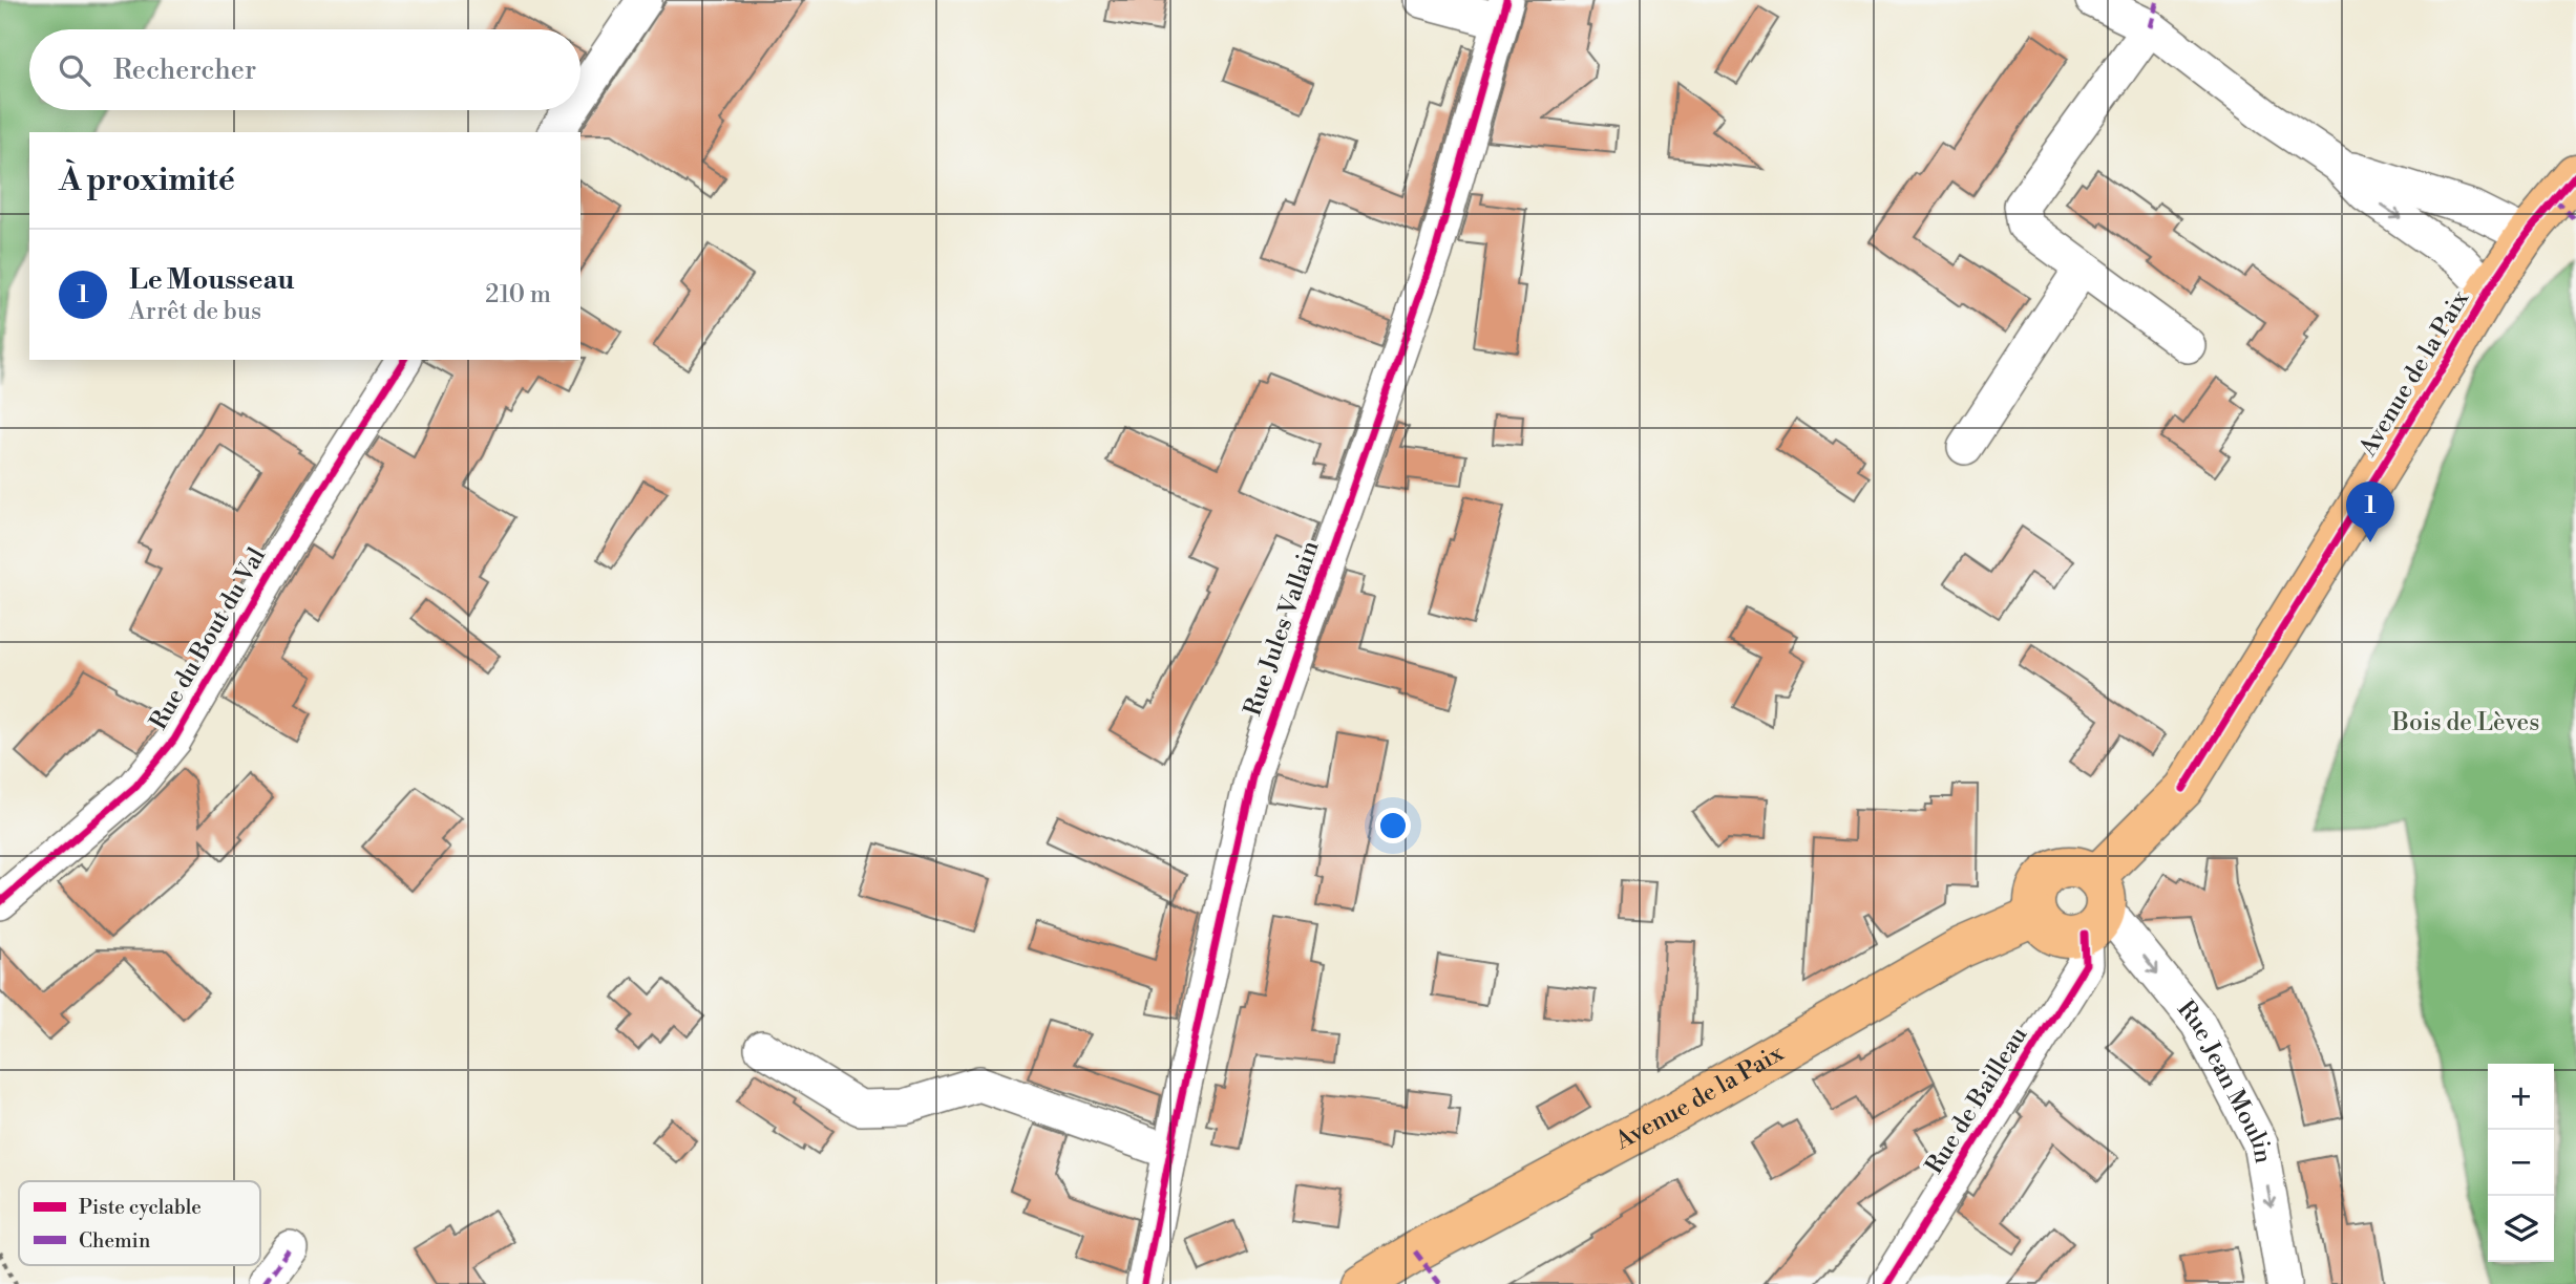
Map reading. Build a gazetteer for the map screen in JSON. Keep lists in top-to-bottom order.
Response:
{
  "streets": {
    "main road": ["Avenue de la Paix"],
    "street": [
      "Rue Jules Vallain",
      "Rue du Bout du Val",
      "Rue Jean Moulin",
      "Rue de Bailleau"
    ]
  },
  "crossings": [
    ["Avenue de la Paix", "Rue Jean Moulin"],
    ["Avenue de la Paix", "Rue de Bailleau"],
    ["Rue Jean Moulin", "Rue de Bailleau"]
  ],
  "one_way": ["Rue Jean Moulin"],
  "parks": ["Bois de Lèves"],
  "legend": ["Piste cyclable", "Chemin"],
  "page": {
    "search": "Rechercher",
    "heading": "À proximité",
    "list": [
      {
        "mark": "1",
        "name": "Le Mousseau",
        "note": "Arrêt de bus",
        "value": "210 m"
      }
    ],
    "pins": "1",
    "map_buttons": ["+", "−"]
  }
}
